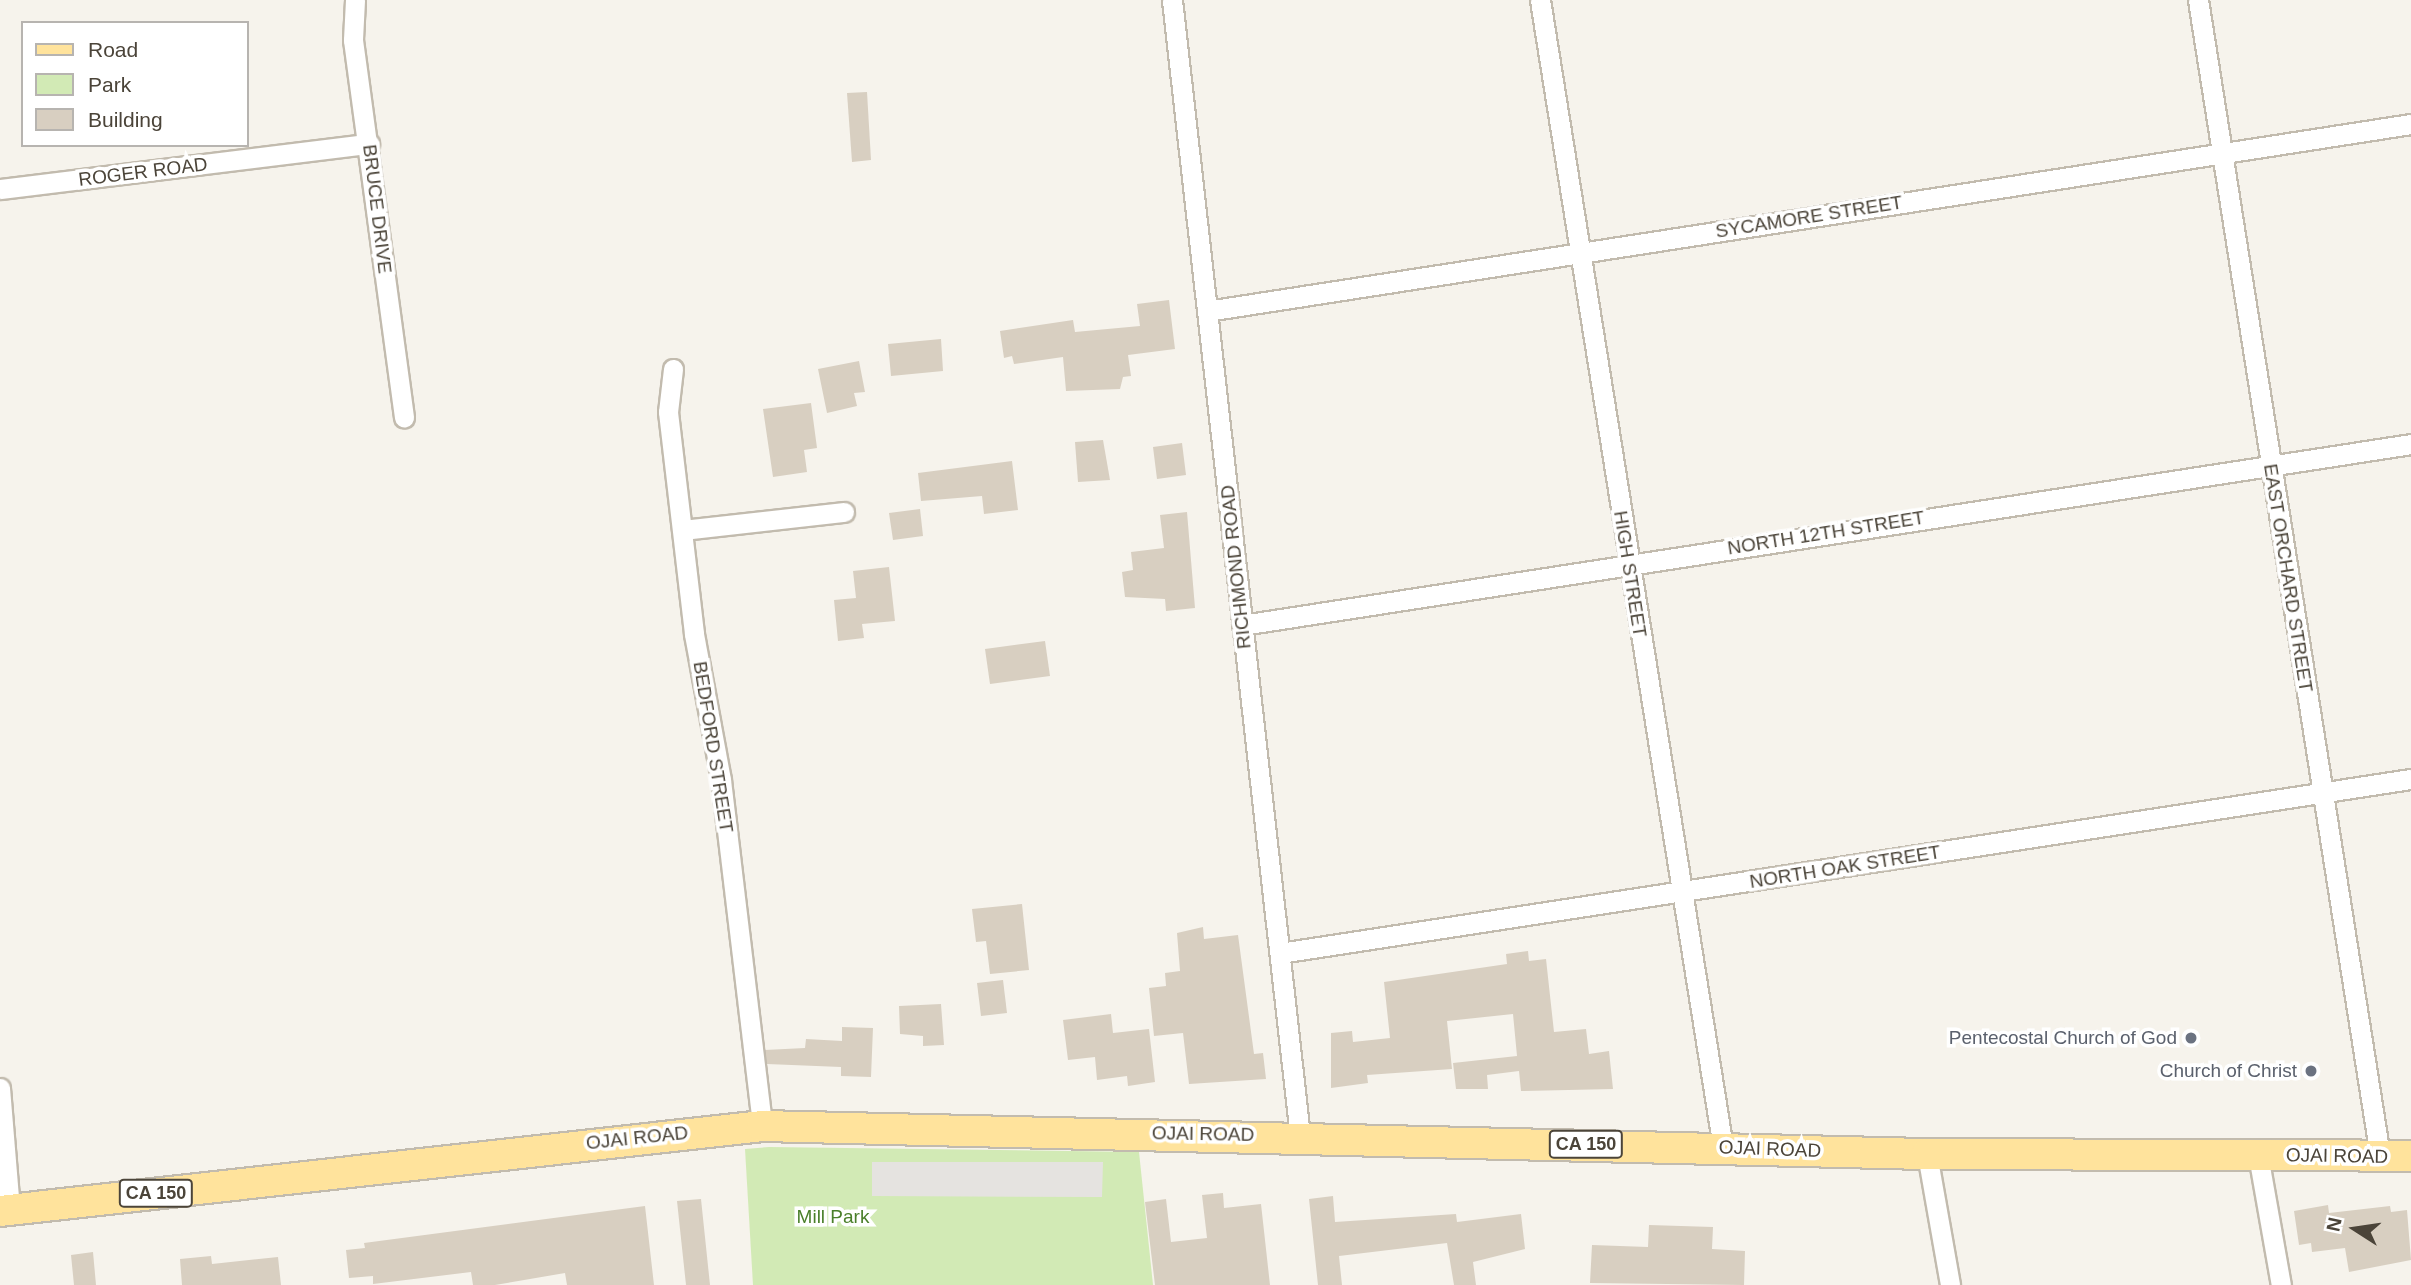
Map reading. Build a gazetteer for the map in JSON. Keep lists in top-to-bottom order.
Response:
{
  "streets": {
    "main road": ["OJAI ROAD", "CA 150"],
    "street": [
      "ROGER ROAD",
      "BRUCE DRIVE",
      "SYCAMORE STREET",
      "NORTH 12TH STREET",
      "RICHMOND ROAD",
      "HIGH STREET",
      "EAST ORCHARD STREET",
      "BEDFORD STREET",
      "NORTH OAK STREET"
    ]
  },
  "crossings": [
    ["ROGER ROAD", "BRUCE DRIVE"],
    ["SYCAMORE STREET", "RICHMOND ROAD"],
    ["SYCAMORE STREET", "HIGH STREET"],
    ["SYCAMORE STREET", "EAST ORCHARD STREET"],
    ["NORTH 12TH STREET", "RICHMOND ROAD"],
    ["NORTH 12TH STREET", "HIGH STREET"],
    ["NORTH 12TH STREET", "EAST ORCHARD STREET"],
    ["RICHMOND ROAD", "NORTH OAK STREET"],
    ["RICHMOND ROAD", "OJAI ROAD"],
    ["HIGH STREET", "NORTH OAK STREET"],
    ["HIGH STREET", "OJAI ROAD"],
    ["EAST ORCHARD STREET", "NORTH OAK STREET"],
    ["EAST ORCHARD STREET", "OJAI ROAD"],
    ["BEDFORD STREET", "OJAI ROAD"]
  ],
  "parks": ["Mill Park"],
  "places": ["Pentecostal Church of God", "Church of Christ"],
  "legend": ["Road", "Park", "Building"],
  "north": "left"
}
